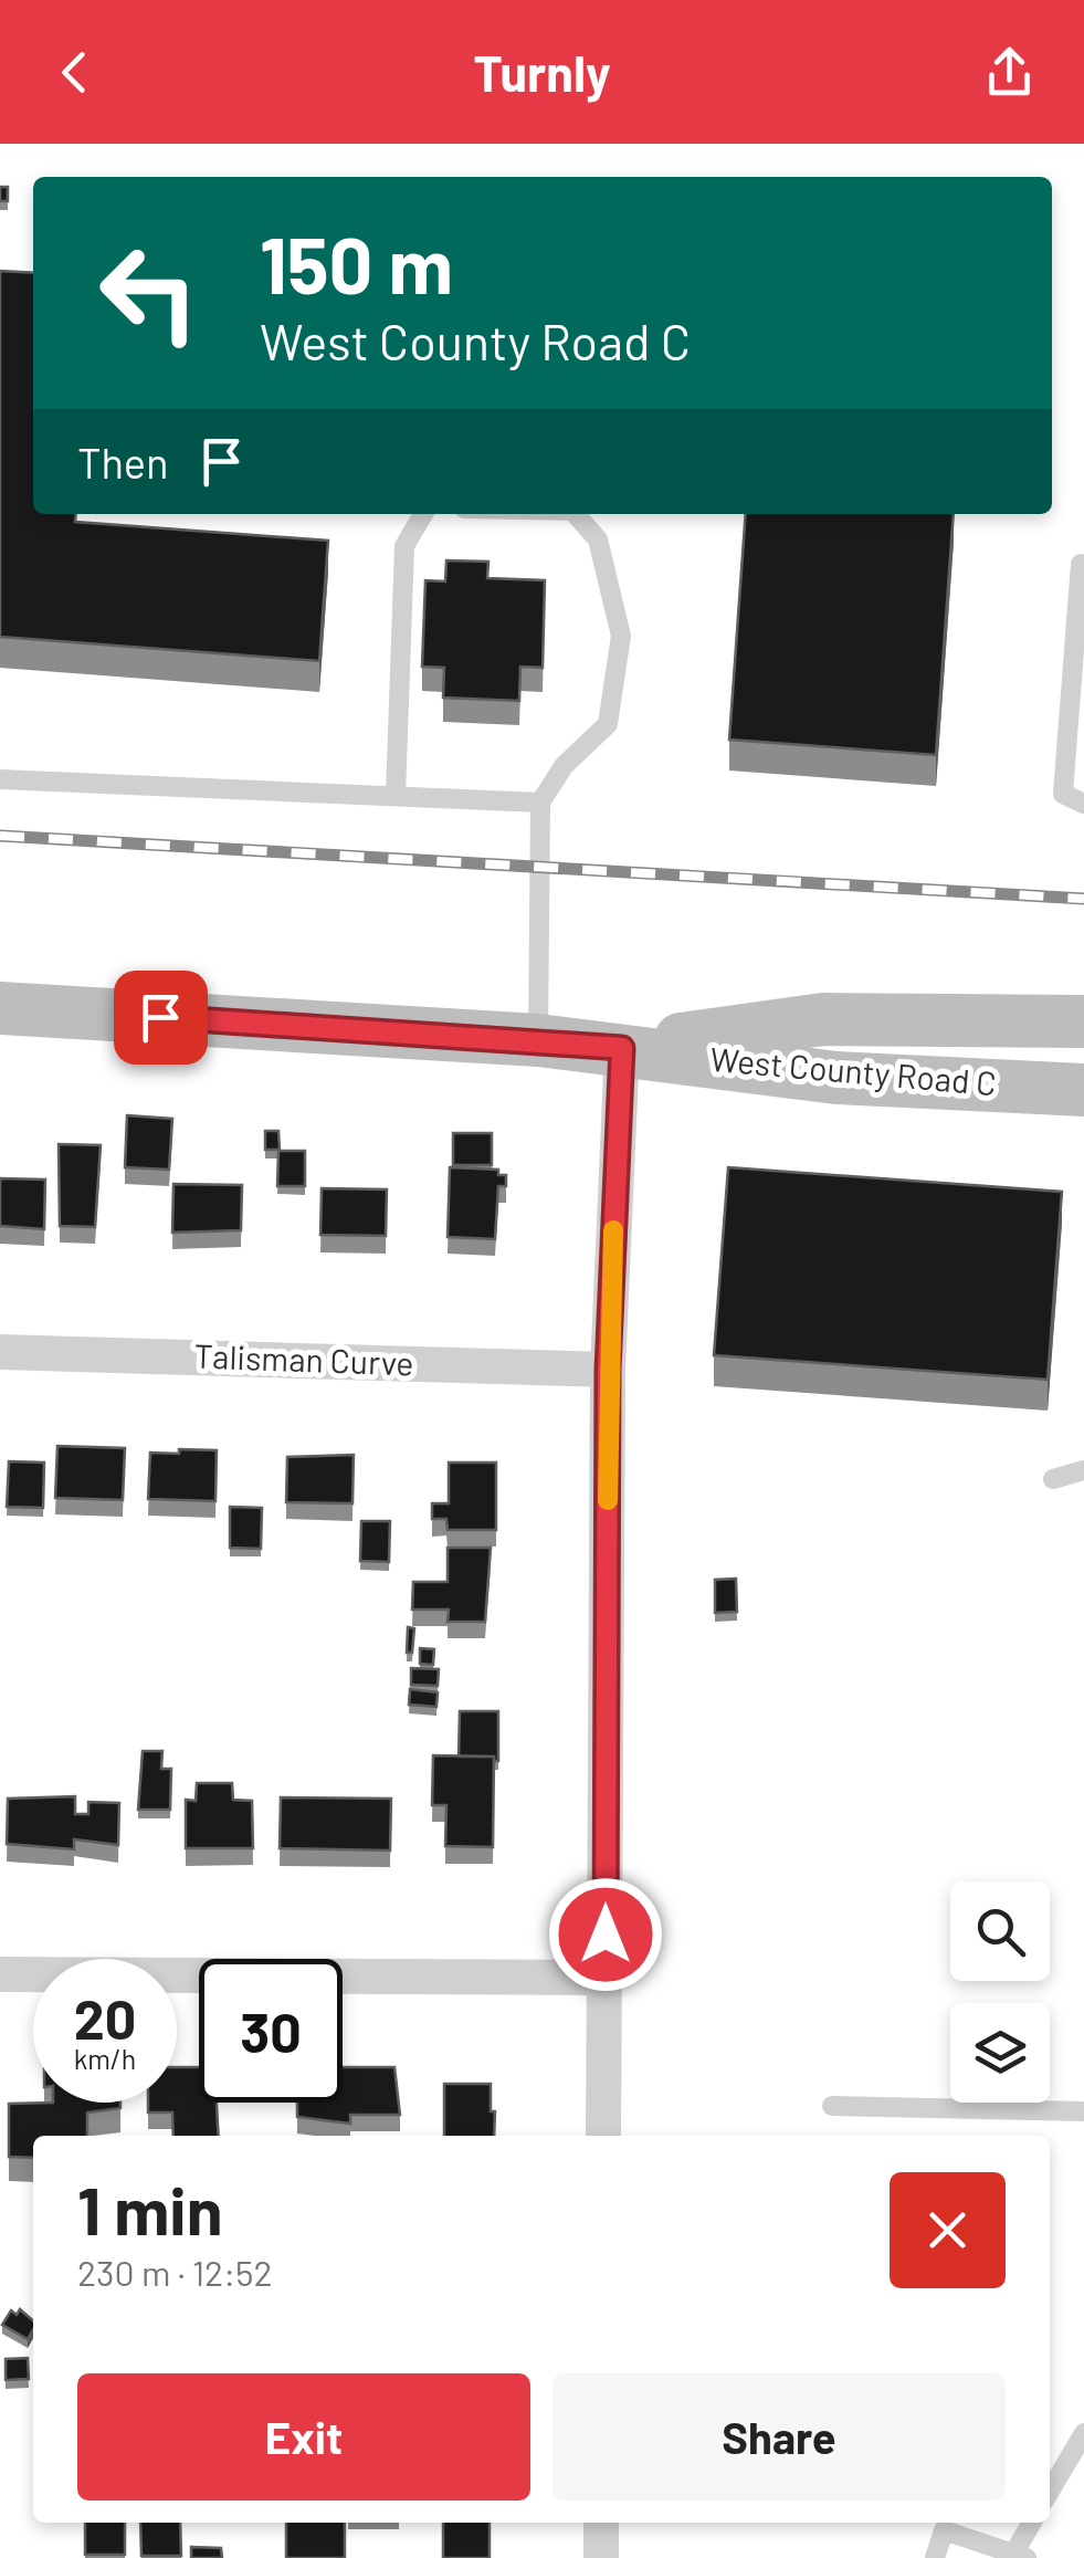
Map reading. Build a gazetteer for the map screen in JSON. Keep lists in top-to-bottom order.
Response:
{
  "streets": {
    "main road": ["West County Road C"],
    "street": ["Talisman Curve"]
  },
  "page": {
    "header": "Turnly",
    "turn": ["150 m", "West County Road C"],
    "then": "Then",
    "speed": "20 km/h",
    "limit": "30",
    "heading": ["1 min", "230 m · 12:52"],
    "buttons": ["Exit", "Share"]
  }
}
